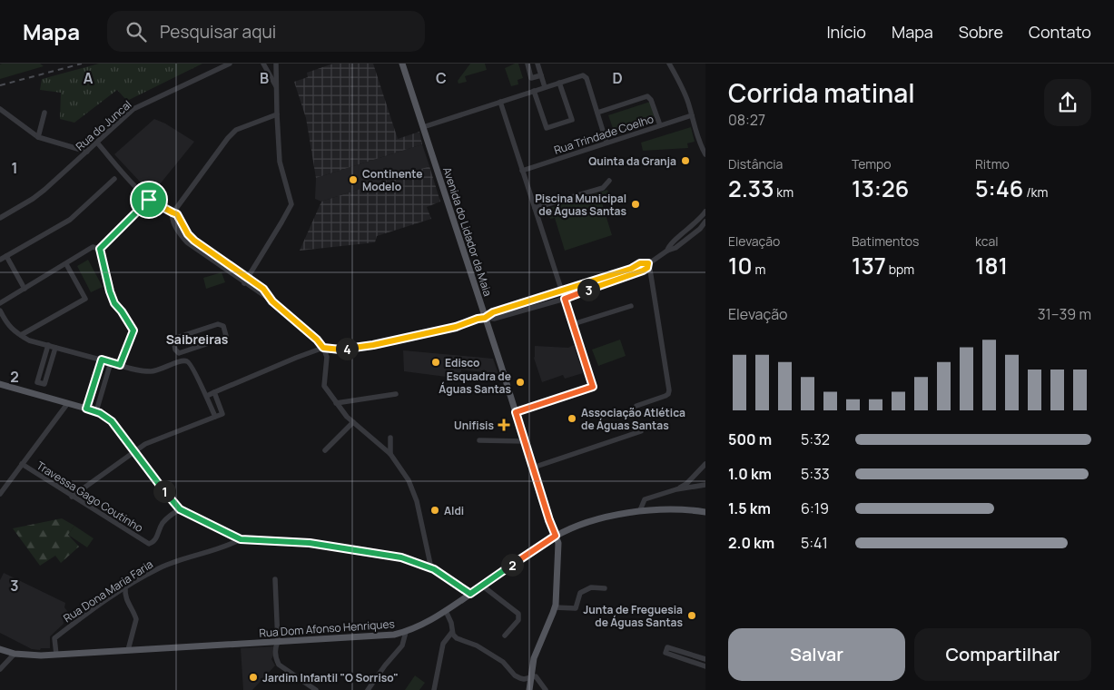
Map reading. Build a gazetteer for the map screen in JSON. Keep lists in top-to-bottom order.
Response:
{
  "streets": {
    "main road": ["Avenida do Lidador da Maia", "Rua Dom Afonso Henriques"],
    "street": [
      "Rua do Juncal",
      "Rua Trindade Coelho",
      "Travessa Gago Coutinho",
      "Rua Dona Maria Faria"
    ]
  },
  "crossings": [
    ["Avenida do Lidador da Maia", "Rua Dom Afonso Henriques"],
    ["Rua Dona Maria Faria", "Rua Dom Afonso Henriques"]
  ],
  "districts": ["Saibreiras"],
  "places": {
    "other": [
      "Quinta da Granja",
      "Continente Modelo",
      "Piscina Municipal de Águas Santas",
      "Edisco",
      "Esquadra de Águas Santas",
      "Associação Atlética de Águas Santas",
      "Aldi",
      "Junta de Freguesia de Águas Santas",
      "Jardim Infantil \"O Sorriso\""
    ],
    "health": ["Unifisis"]
  },
  "page": {
    "header": "Mapa",
    "search": "Pesquisar aqui",
    "nav": [
      "Início",
      "Mapa",
      "Sobre",
      "Contato"
    ],
    "heading": ["Corrida matinal", "08:27"],
    "stats": [
      ["Distância", "2.33 km"],
      ["Tempo", "13:26"],
      ["Ritmo", "5:46 /km"],
      ["Elevação", "10 m"],
      ["Batimentos", "137 bpm"],
      ["kcal", "181"]
    ],
    "pins": [
      "3",
      "4",
      "1",
      "2"
    ],
    "chart": ["Elevação", "31–39 m"],
    "list": [
      {
        "name": "500 m",
        "note": "5:32"
      },
      {
        "name": "1.0 km",
        "note": "5:33"
      },
      {
        "name": "1.5 km",
        "note": "6:19"
      },
      {
        "name": "2.0 km",
        "note": "5:41"
      }
    ],
    "buttons": ["Salvar", "Compartilhar"]
  },
  "grid": {
    "columns": [
      "A",
      "B",
      "C",
      "D"
    ],
    "rows": ["1", "2", "3"]
  }
}
